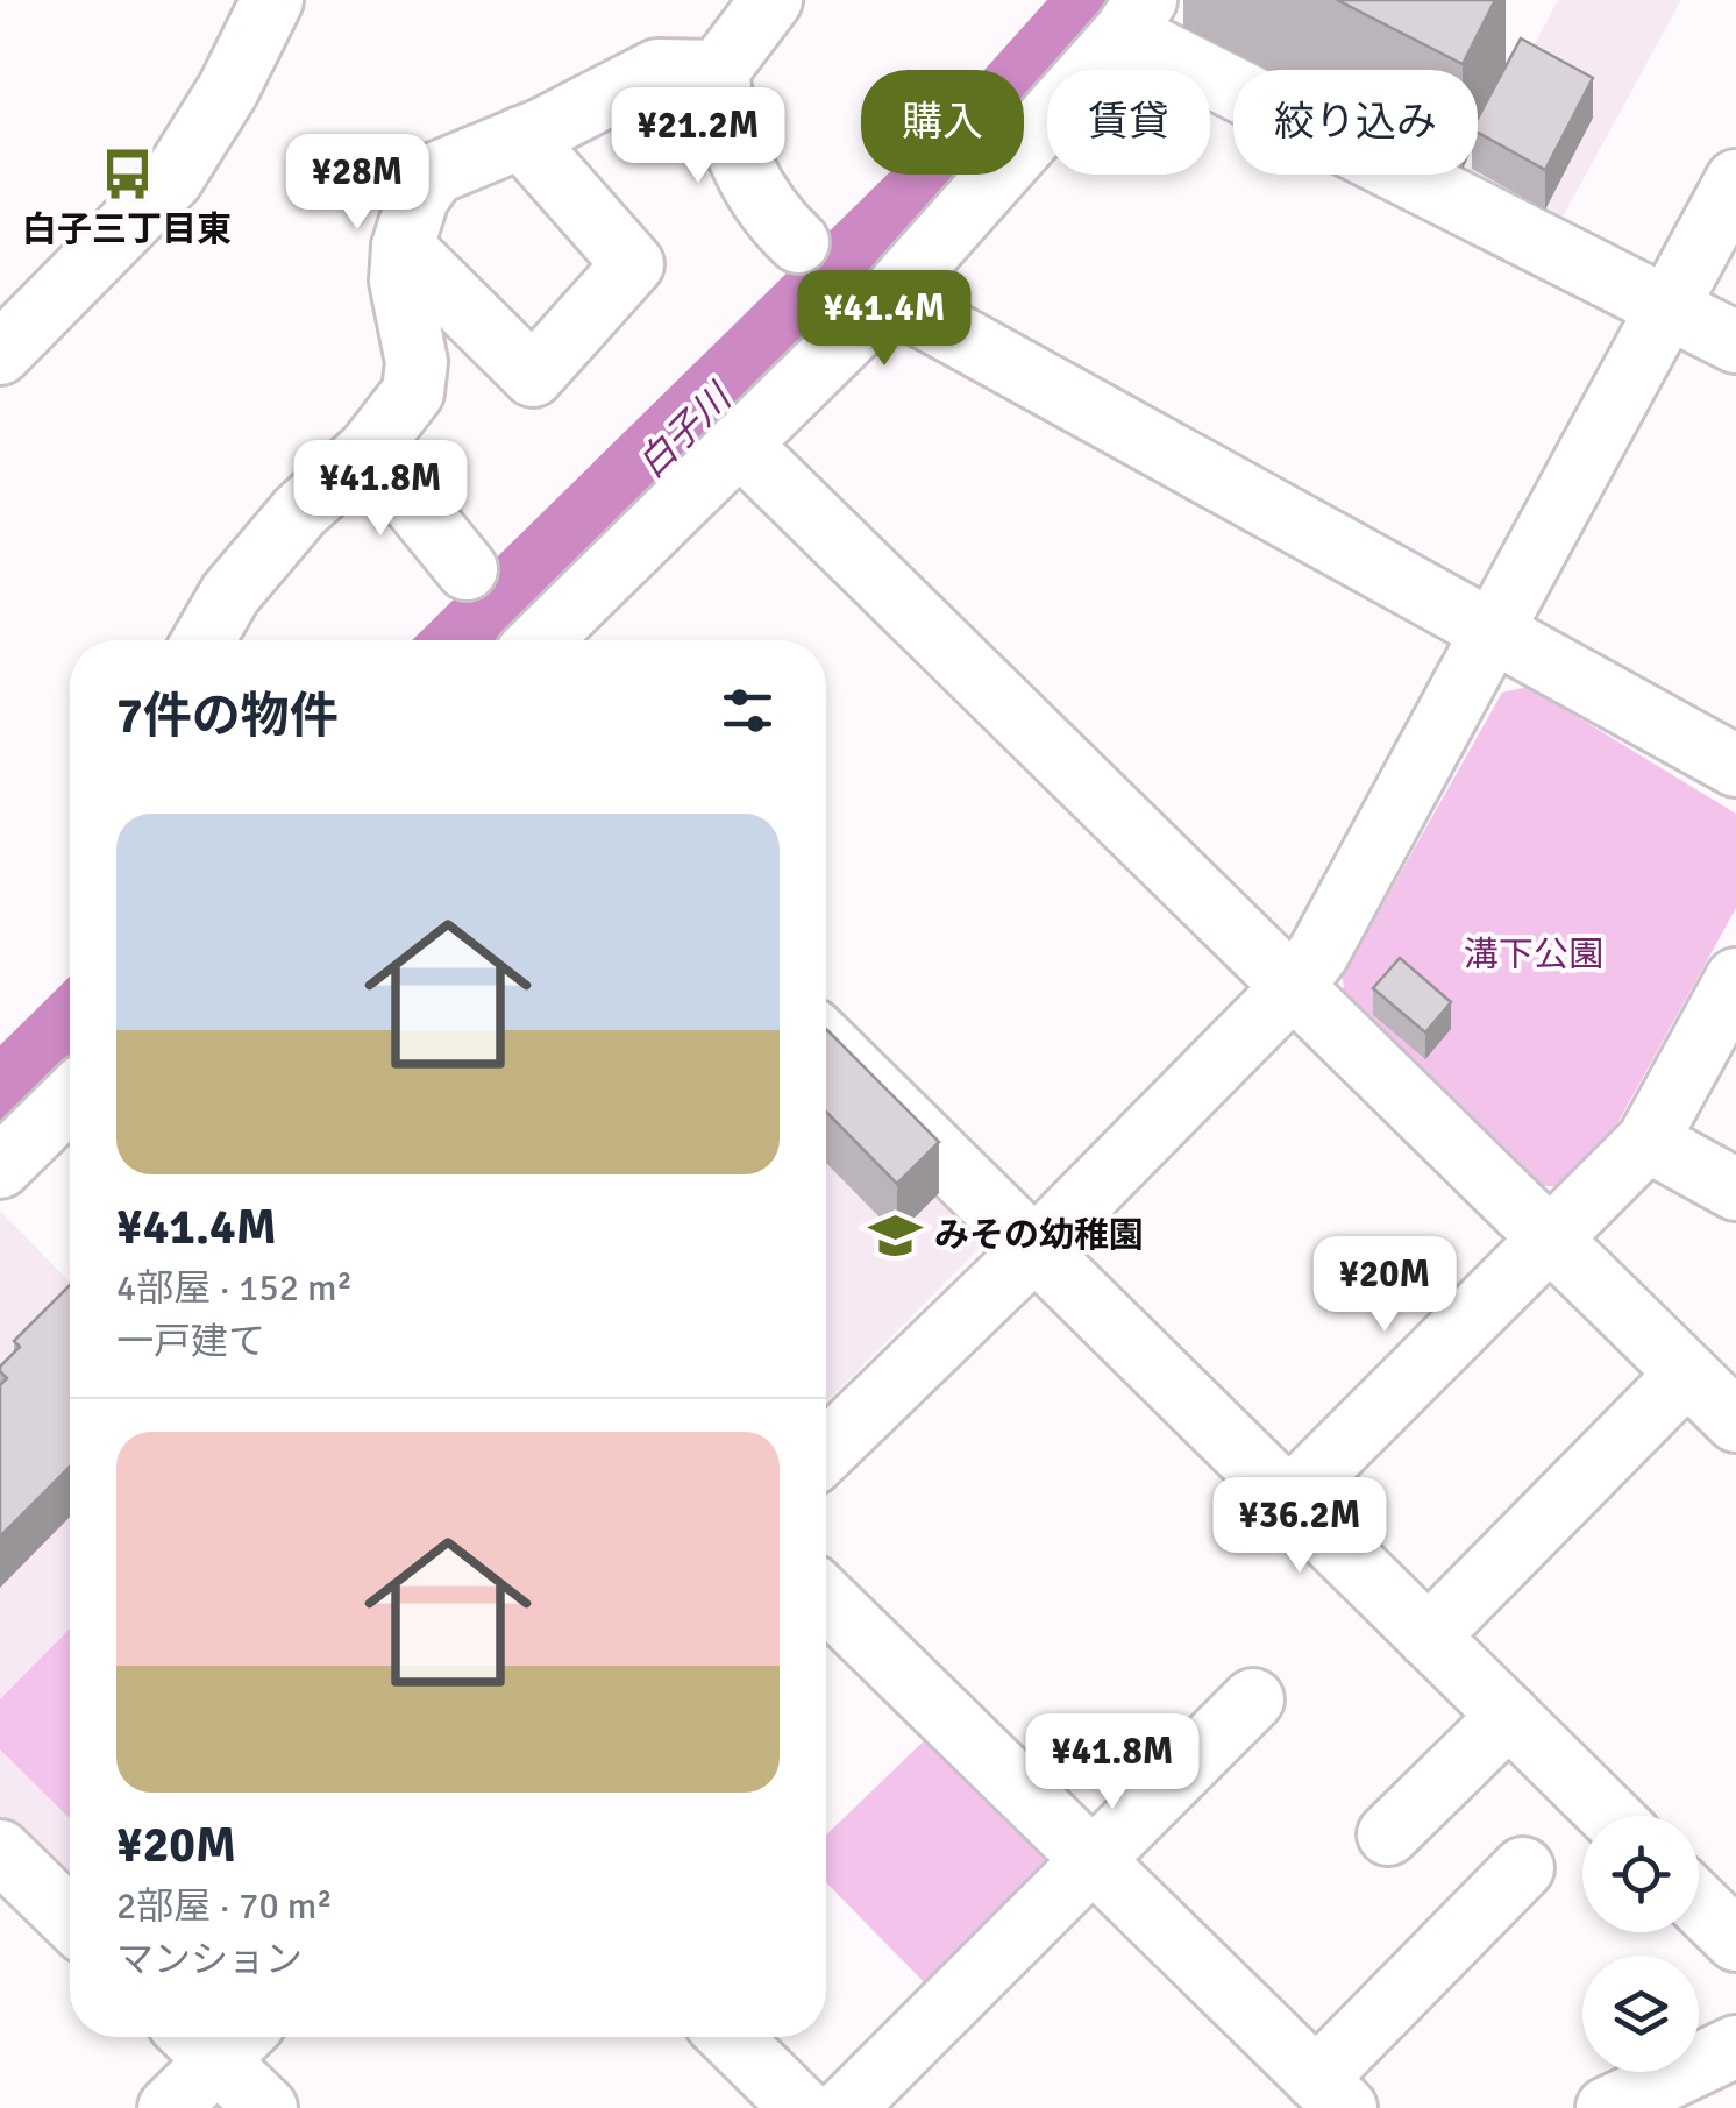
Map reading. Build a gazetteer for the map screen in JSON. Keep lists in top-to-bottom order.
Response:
{
  "water": ["白子川"],
  "parks": ["溝下公園"],
  "places": {
    "bus stop": ["白子三丁目東"],
    "school or university": ["みその幼稚園"]
  },
  "page": {
    "chip": ["購入", "賃貸", "絞り込み"],
    "price": [
      "¥21.2M",
      "¥28M",
      "¥41.4M",
      "¥41.8M",
      "¥20M",
      "¥36.2M",
      "¥41.8M"
    ],
    "heading": "7件の物件",
    "list": [
      {
        "name": "¥41.4M",
        "note": "4部屋 · 152 m² · 一戸建て"
      },
      {
        "name": "¥20M",
        "note": "2部屋 · 70 m² · マンション"
      }
    ]
  }
}
